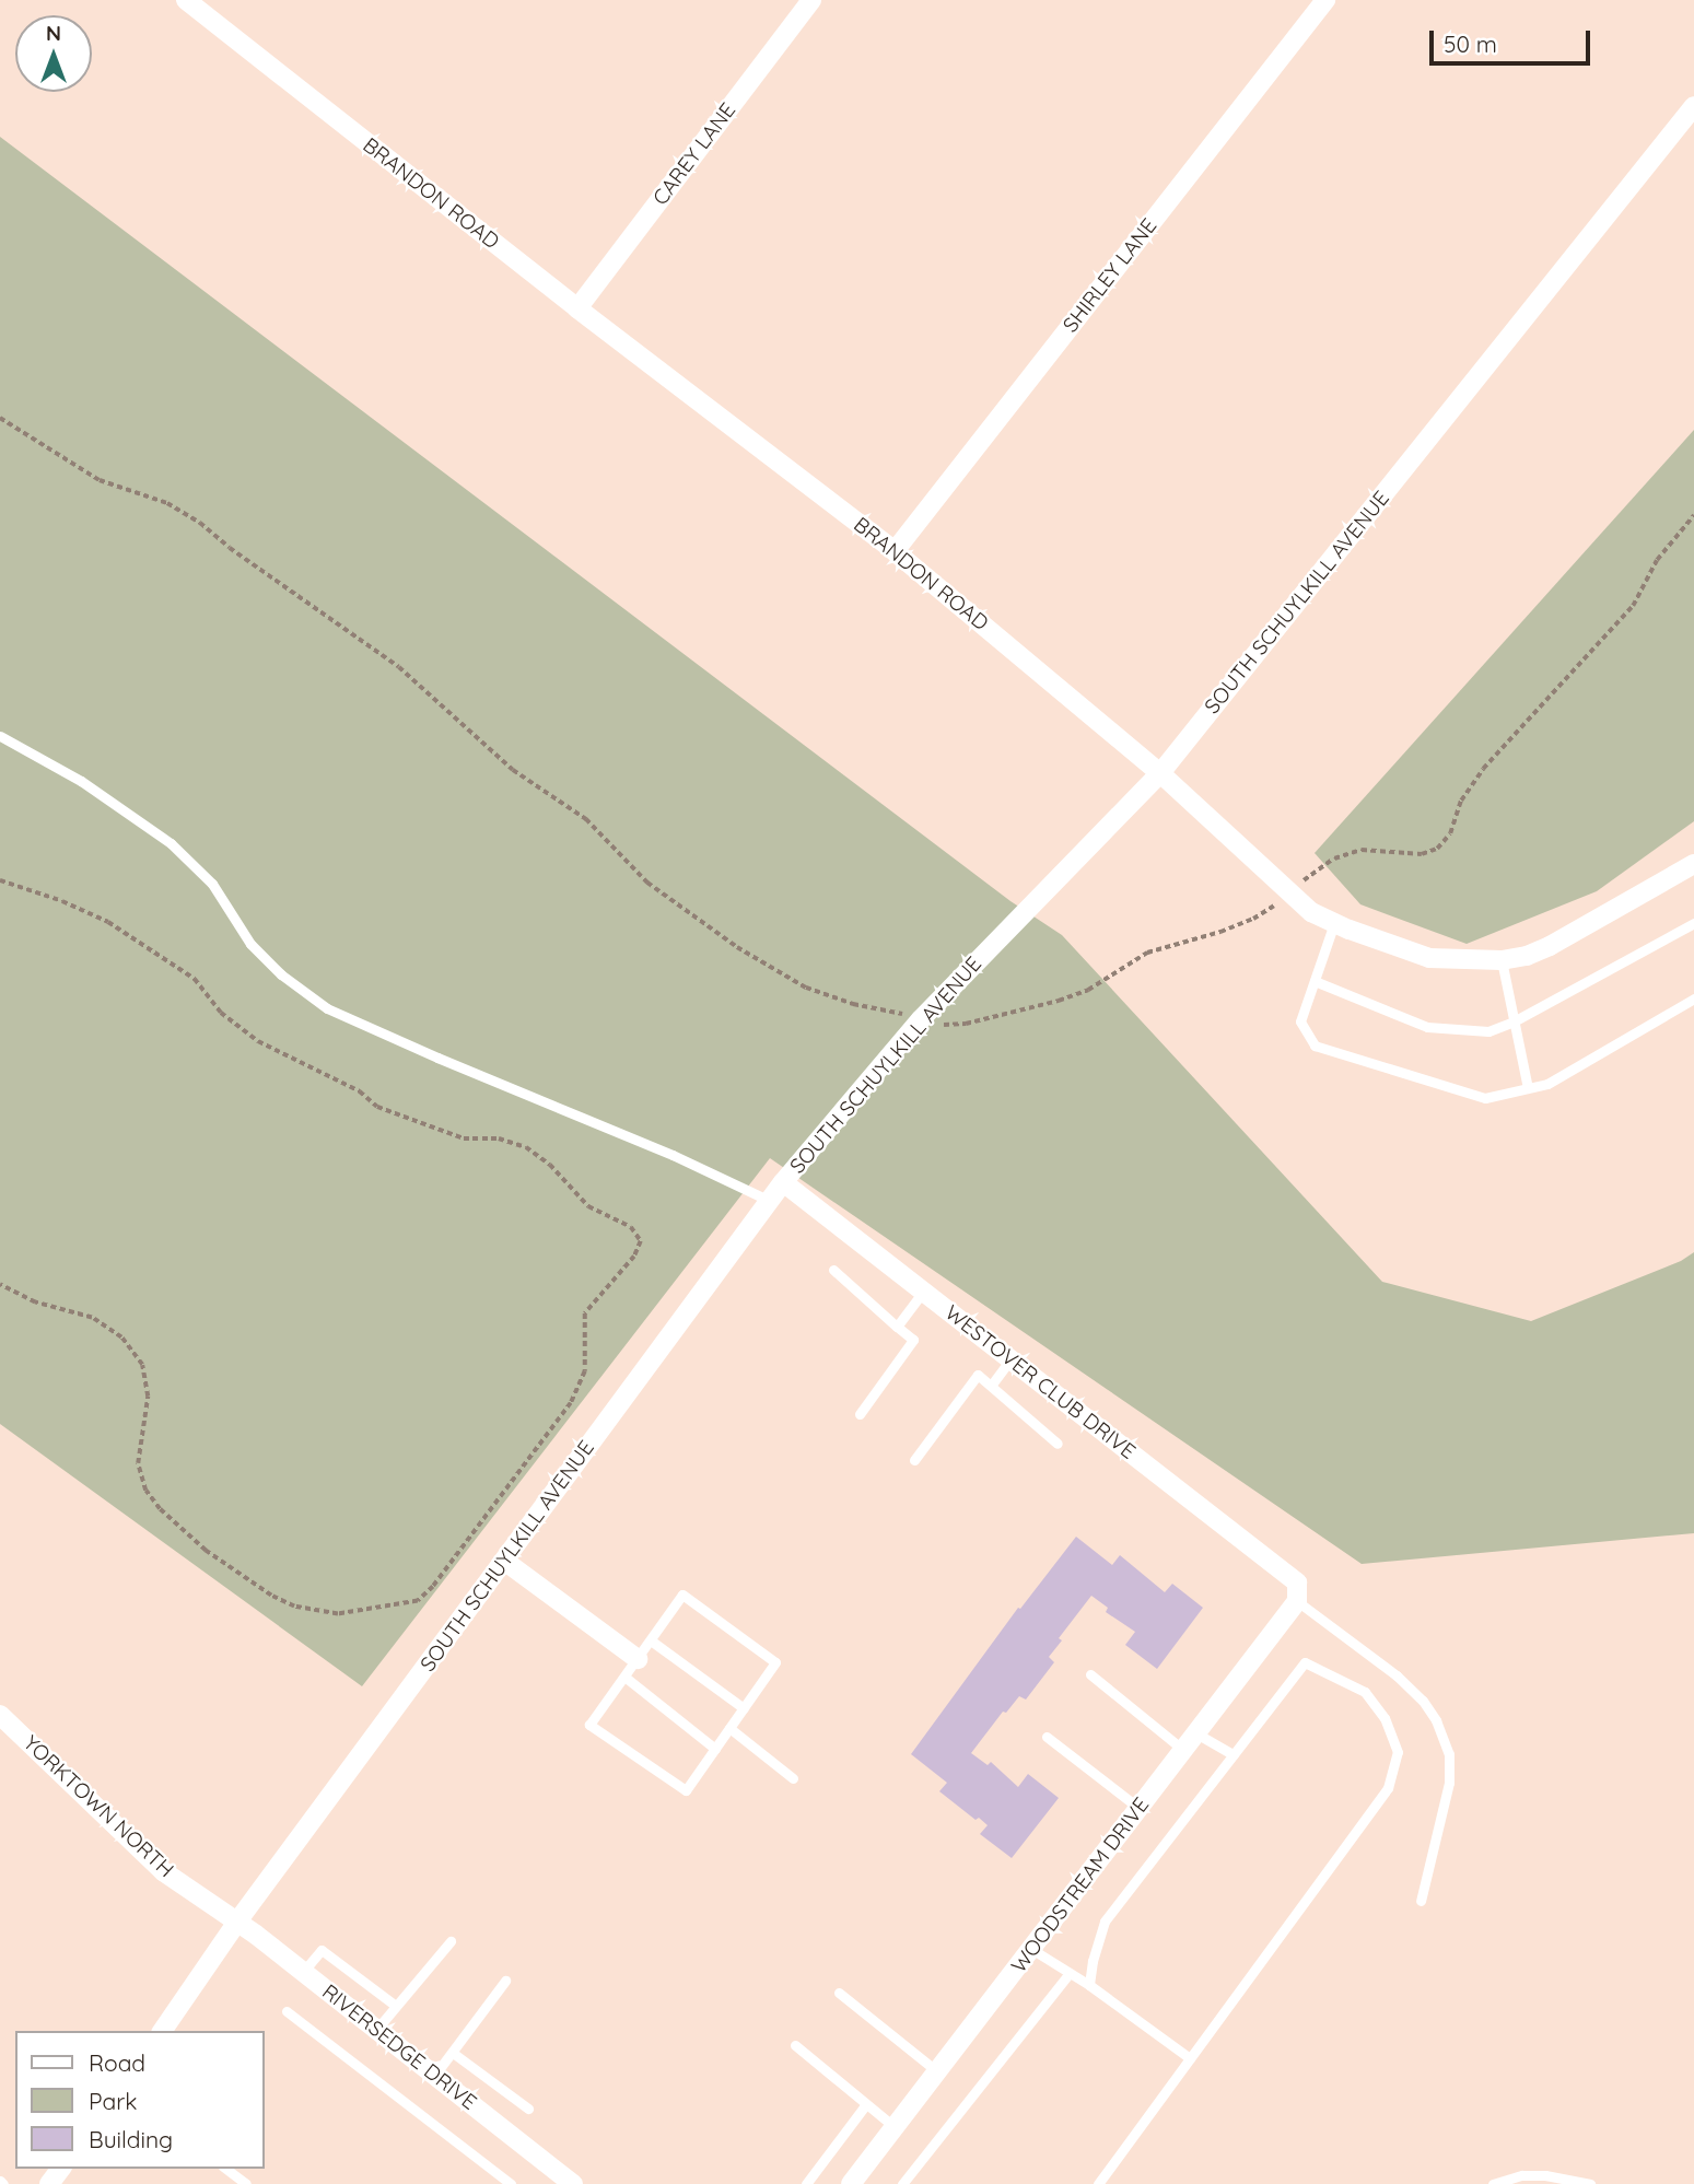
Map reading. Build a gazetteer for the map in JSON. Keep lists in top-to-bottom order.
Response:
{
  "streets": {
    "street": [
      "CAREY LANE",
      "BRANDON ROAD",
      "SHIRLEY LANE",
      "SOUTH SCHUYLKILL AVENUE",
      "WESTOVER CLUB DRIVE",
      "YORKTOWN NORTH",
      "WOODSTREAM DRIVE",
      "RIVERSEDGE DRIVE"
    ]
  },
  "crossings": [
    ["CAREY LANE", "BRANDON ROAD"],
    ["BRANDON ROAD", "SHIRLEY LANE"],
    ["BRANDON ROAD", "SOUTH SCHUYLKILL AVENUE"],
    ["SOUTH SCHUYLKILL AVENUE", "WESTOVER CLUB DRIVE"],
    ["SOUTH SCHUYLKILL AVENUE", "YORKTOWN NORTH"],
    ["SOUTH SCHUYLKILL AVENUE", "RIVERSEDGE DRIVE"],
    ["WESTOVER CLUB DRIVE", "WOODSTREAM DRIVE"],
    ["YORKTOWN NORTH", "RIVERSEDGE DRIVE"]
  ],
  "legend": ["Road", "Park", "Building"],
  "scale_bar": "50 m",
  "north": "top"
}
